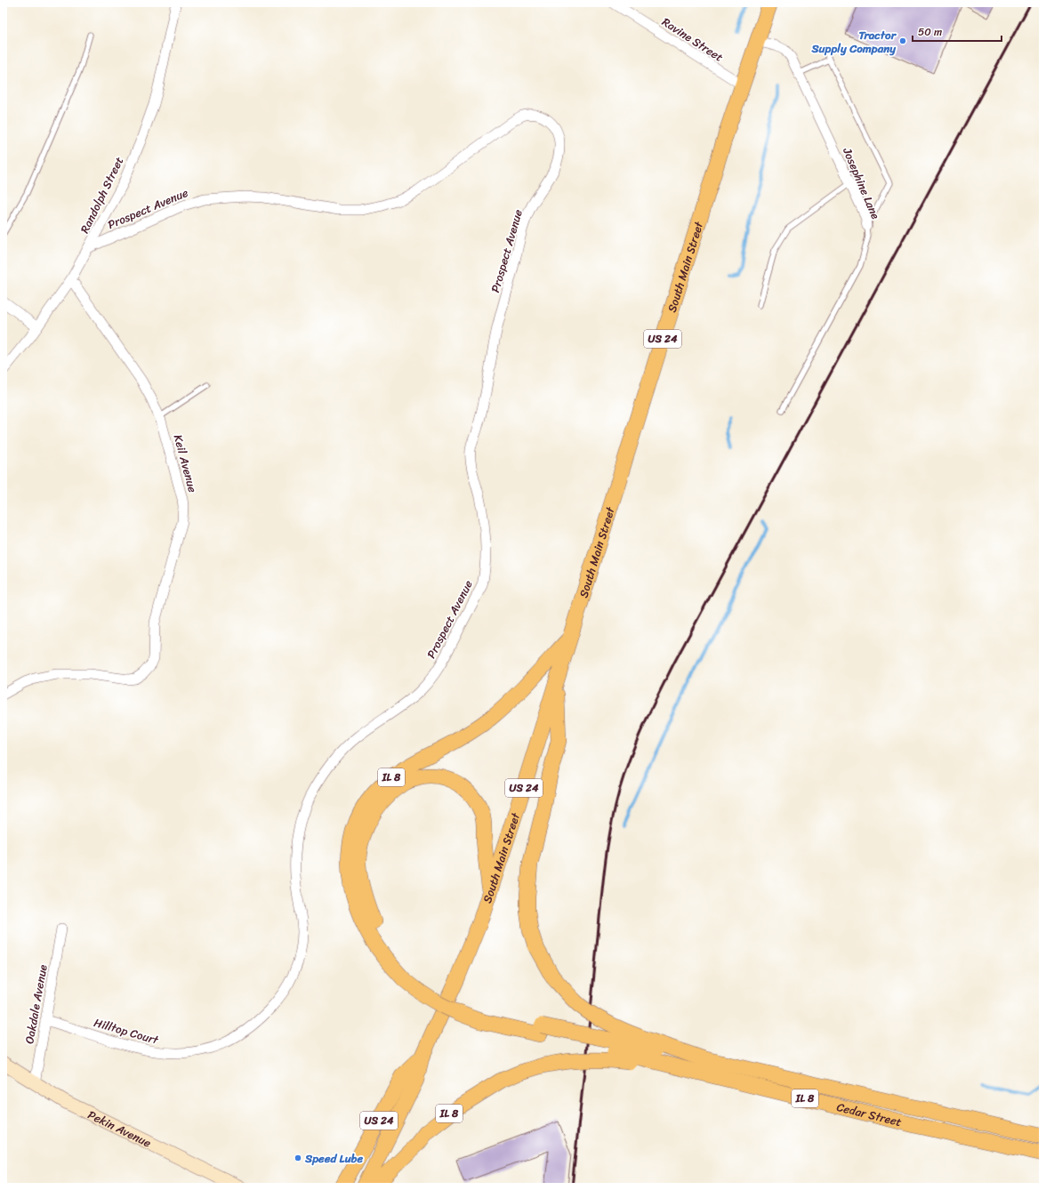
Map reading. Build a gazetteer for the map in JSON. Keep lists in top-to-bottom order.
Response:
{
  "streets": {
    "main road": [
      "South Main Street",
      "US 24",
      "IL 8",
      "Cedar Street"
    ],
    "street": [
      "Ravine Street",
      "Josephine Lane",
      "Randolph Street",
      "Prospect Avenue",
      "Keil Avenue",
      "Oakdale Avenue",
      "Hilltop Court",
      "Pekin Avenue"
    ]
  },
  "crossings": [
    ["Ravine Street", "South Main Street"],
    ["Josephine Lane", "South Main Street"],
    ["Josephine Lane", "US 24"],
    ["Randolph Street", "Prospect Avenue"],
    ["Randolph Street", "Keil Avenue"],
    ["Prospect Avenue", "Hilltop Court"],
    ["South Main Street", "US 24"],
    ["South Main Street", "IL 8"],
    ["IL 8", "Cedar Street"],
    ["Oakdale Avenue", "Hilltop Court"],
    ["Oakdale Avenue", "Pekin Avenue"]
  ],
  "places": ["Tractor Supply Company", "Speed Lube"],
  "scale_bar": "50 m"
}
